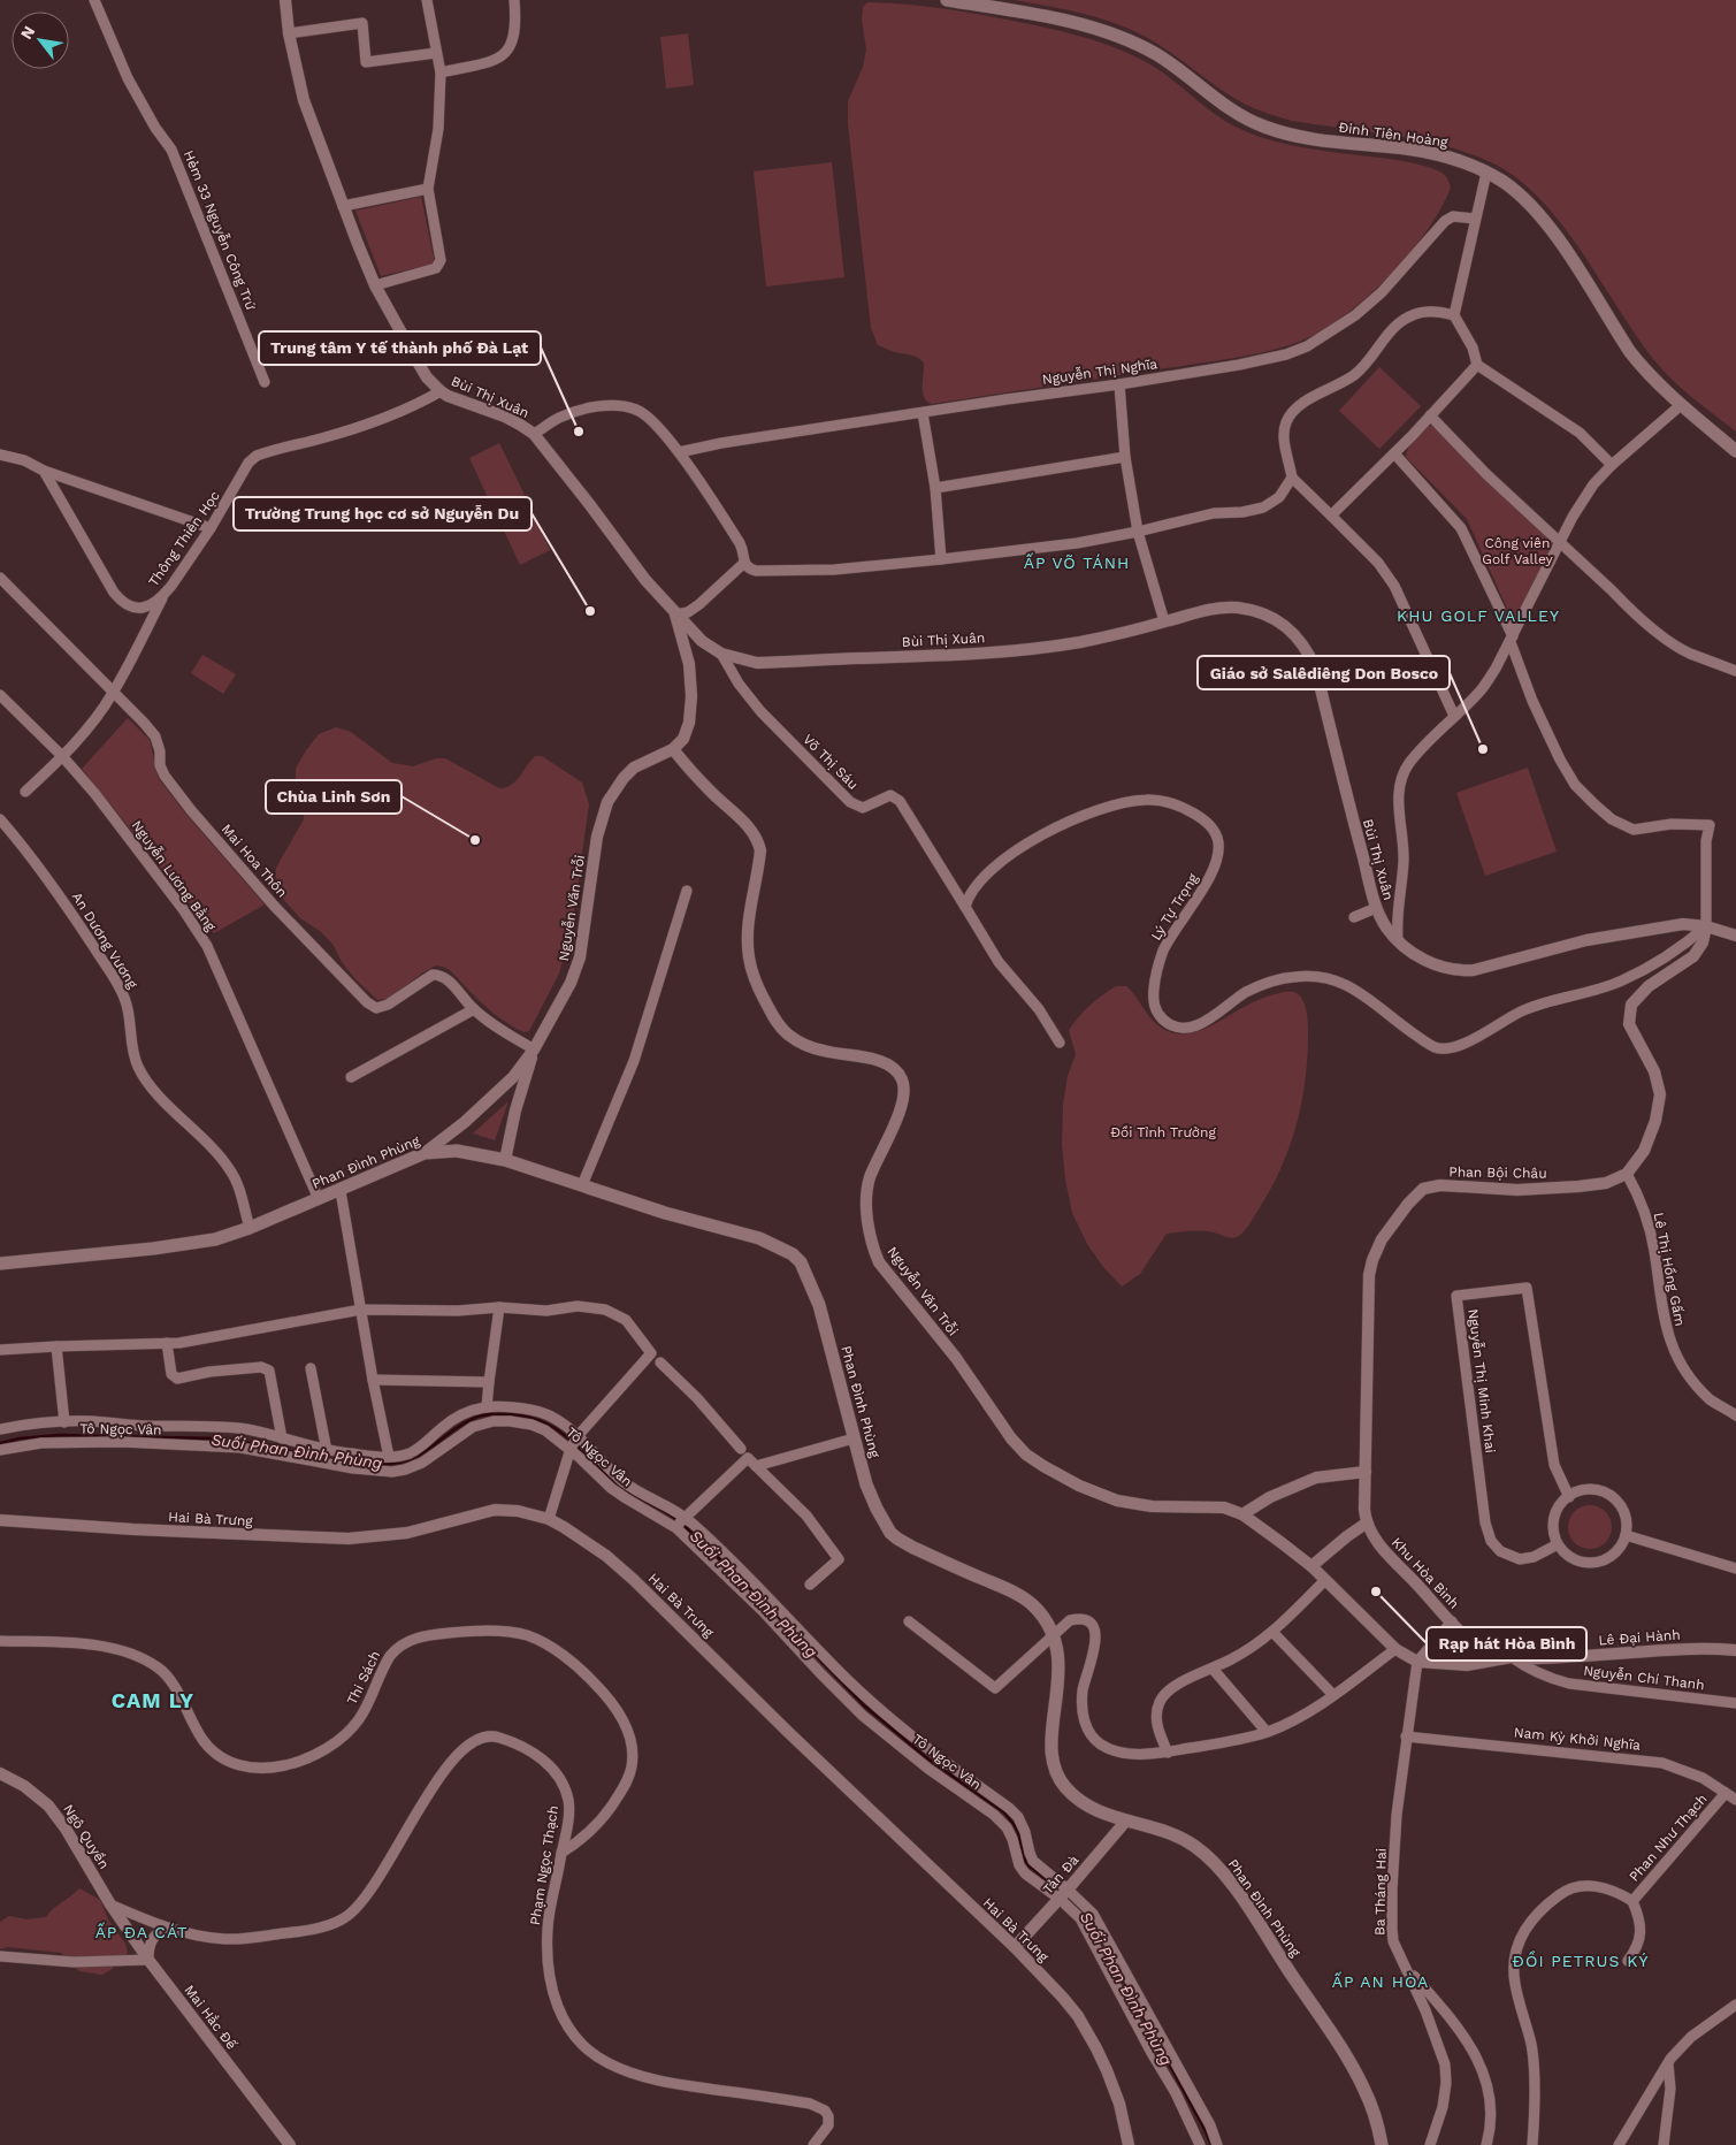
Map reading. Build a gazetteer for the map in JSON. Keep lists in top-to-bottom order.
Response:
{
  "streets": {
    "main road": ["Đinh Tiên Hoàng", "Phan Đình Phùng"],
    "street": [
      "Hẻm 33 Nguyễn Công Trứ",
      "Nguyễn Thị Nghĩa",
      "Bùi Thị Xuân",
      "Thông Thiên Học",
      "Võ Thị Sáu",
      "Mai Hoa Thôn",
      "Nguyễn Lương Bằng",
      "Lý Tự Trọng",
      "Nguyễn Văn Trỗi",
      "An Dương Vương",
      "Phan Bội Châu",
      "Lê Thị Hồng Gấm",
      "Nguyễn Thị Minh Khai",
      "Tô Ngọc Vân",
      "Hai Bà Trưng",
      "Khu Hòa Bình",
      "Lê Đại Hành",
      "Thi Sách",
      "Nguyễn Chí Thanh",
      "Nam Kỳ Khởi Nghĩa",
      "Ngô Quyền",
      "Phan Như Thạch",
      "Phạm Ngọc Thạch",
      "Tản Đà",
      "Ba Tháng Hai",
      "Mai Hắc Đế"
    ]
  },
  "crossings": [
    ["Bùi Thị Xuân", "Thông Thiên Học"],
    ["Bùi Thị Xuân", "Võ Thị Sáu"],
    ["Bùi Thị Xuân", "Lý Tự Trọng"],
    ["Võ Thị Sáu", "Lý Tự Trọng"],
    ["Mai Hoa Thôn", "Nguyễn Văn Trỗi"],
    ["Nguyễn Lương Bằng", "Phan Đình Phùng"],
    ["Nguyễn Văn Trỗi", "Phan Đình Phùng"],
    ["An Dương Vương", "Phan Đình Phùng"],
    ["Phan Đình Phùng", "Tản Đà"],
    ["Phan Bội Châu", "Lê Thị Hồng Gấm"],
    ["Phan Bội Châu", "Khu Hòa Bình"],
    ["Tô Ngọc Vân", "Tản Đà"],
    ["Hai Bà Trưng", "Tản Đà"],
    ["Khu Hòa Bình", "Lê Đại Hành"],
    ["Khu Hòa Bình", "Ba Tháng Hai"],
    ["Lê Đại Hành", "Nguyễn Chí Thanh"],
    ["Thi Sách", "Phạm Ngọc Thạch"],
    ["Nam Kỳ Khởi Nghĩa", "Phan Như Thạch"],
    ["Nam Kỳ Khởi Nghĩa", "Ba Tháng Hai"],
    ["Ngô Quyền", "Phạm Ngọc Thạch"],
    ["Ngô Quyền", "Mai Hắc Đế"],
    ["Phạm Ngọc Thạch", "Mai Hắc Đế"]
  ],
  "districts": [
    "ẤP VÕ TÁNH",
    "KHU GOLF VALLEY",
    "CAM LY",
    "ẤP ĐA CÁT",
    "ĐỒI PETRUS KÝ",
    "ẤP AN HÒA"
  ],
  "water": ["Suối Phan Đình Phùng"],
  "parks": ["Công viên Golf Valley", "Đồi Tỉnh Trưởng"],
  "places": [
    "Trung tâm Y tế thành phố Đà Lạt",
    "Trường Trung học cơ sở Nguyễn Du",
    "Giáo sở Salêdiêng Don Bosco",
    "Chùa Linh Sơn",
    "Rạp hát Hòa Bình"
  ],
  "north": "top left"
}
